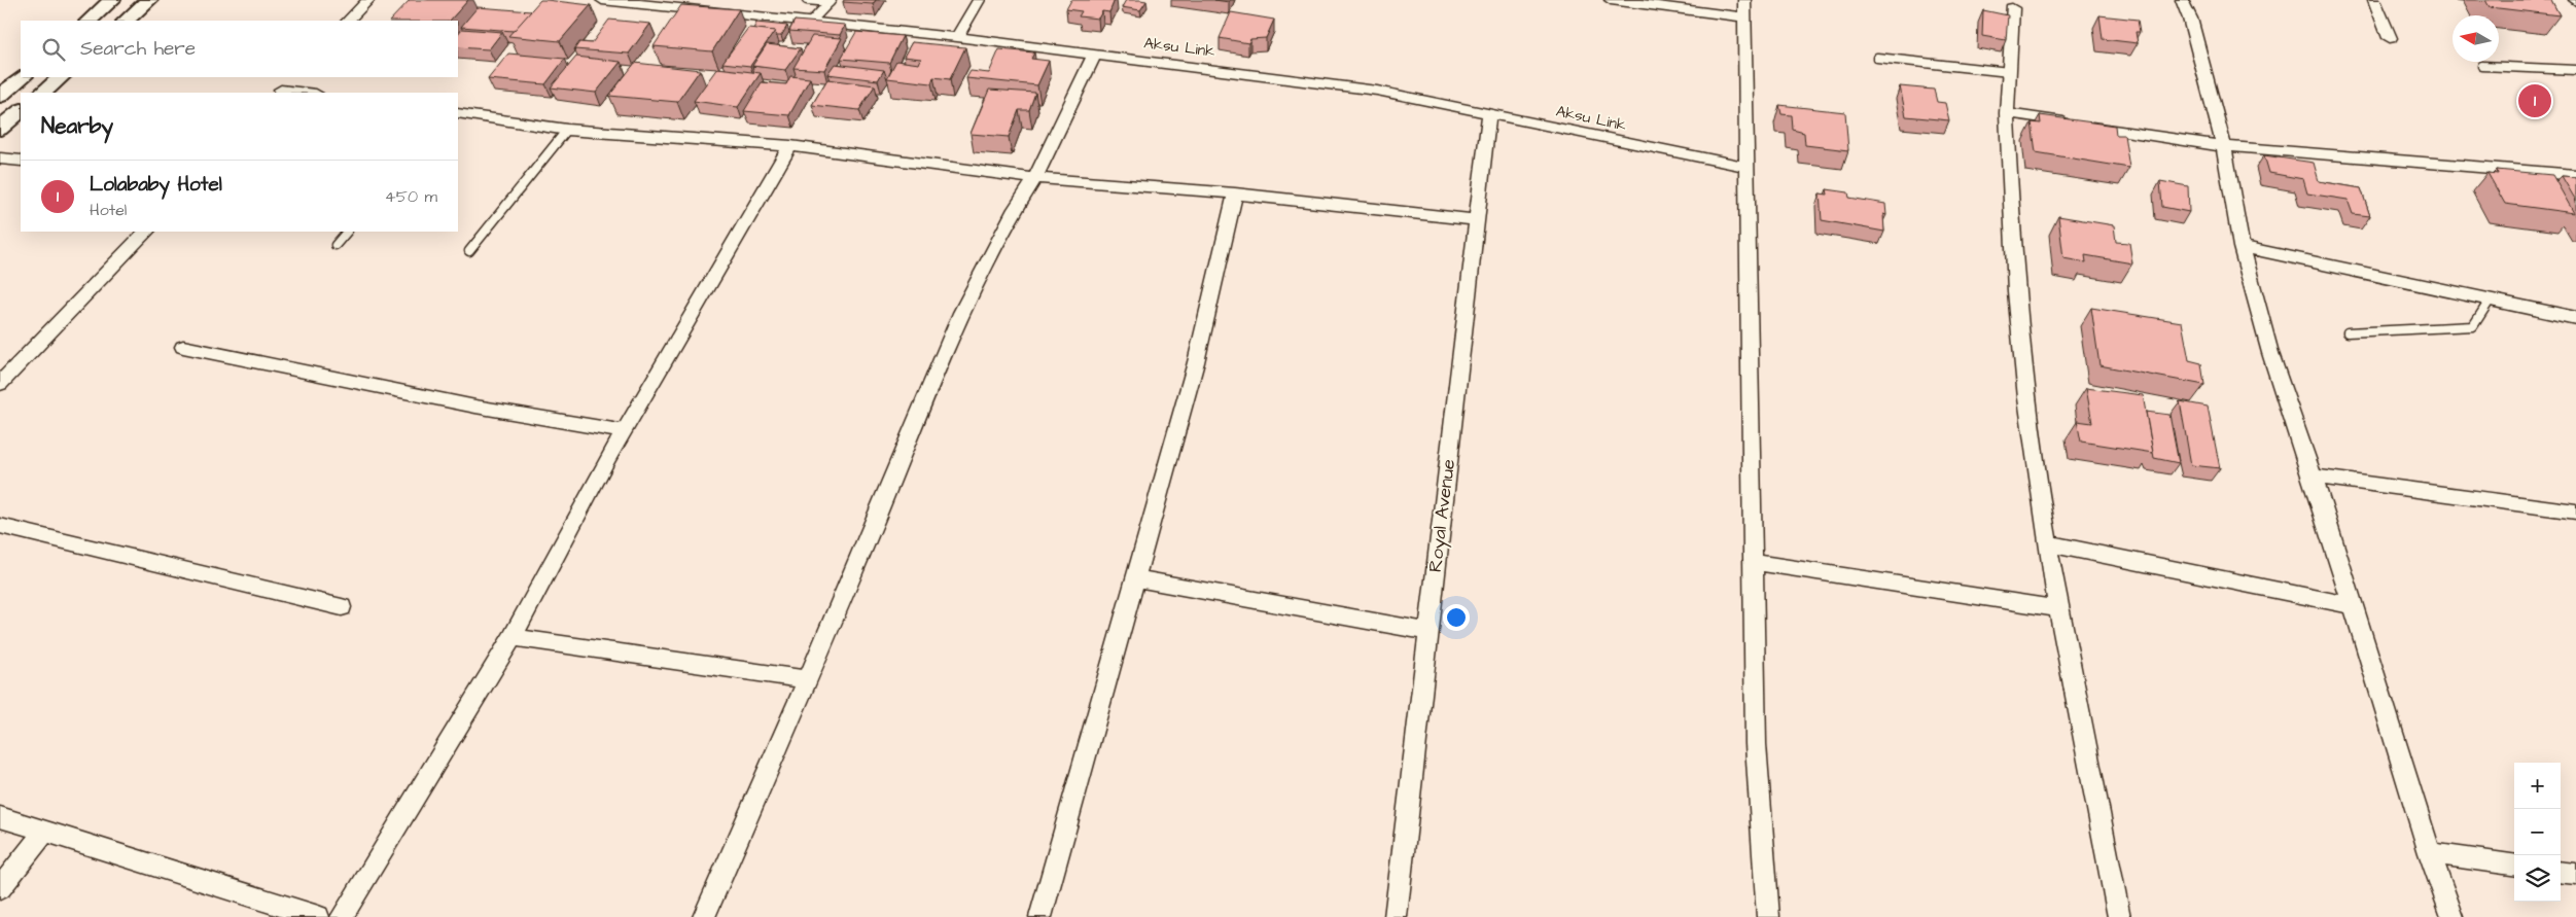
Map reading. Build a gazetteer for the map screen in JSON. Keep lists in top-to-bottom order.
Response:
{
  "streets": {
    "street": ["Aksu Link", "Royal Avenue"]
  },
  "crossings": [
    ["Aksu Link", "Royal Avenue"]
  ],
  "north": "left",
  "page": {
    "search": "Search here",
    "pins": "1",
    "heading": "Nearby",
    "list": [
      {
        "mark": "1",
        "name": "Lolababy Hotel",
        "note": "Hotel",
        "value": "450 m"
      }
    ],
    "map_buttons": ["+", "−"]
  }
}
